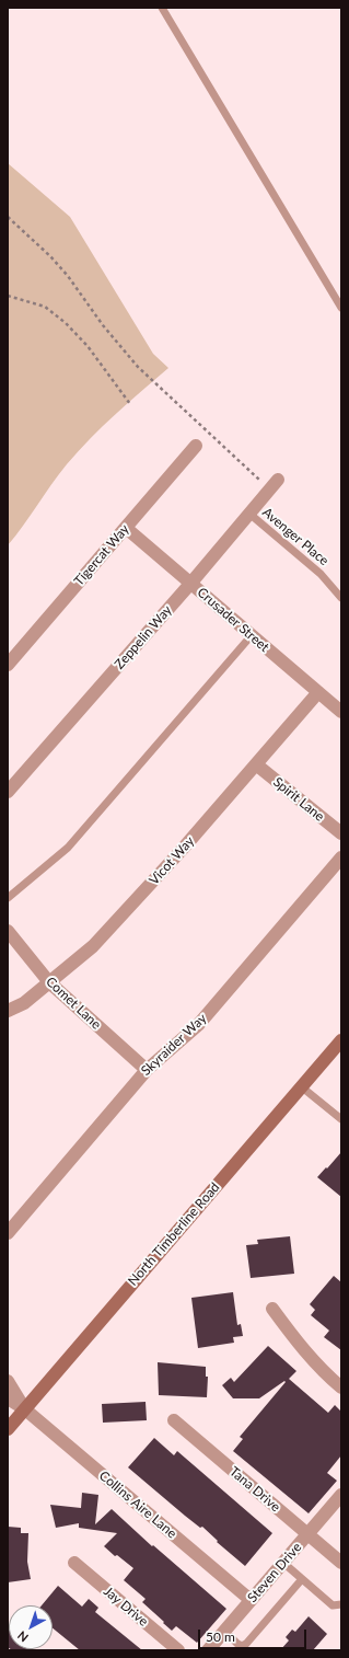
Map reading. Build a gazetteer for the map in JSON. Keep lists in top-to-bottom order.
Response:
{
  "streets": {
    "main road": ["North Timberline Road"],
    "street": [
      "Tigercat Way",
      "Crusader Street",
      "Zeppelin Way",
      "Spirit Lane",
      "Vicot Way",
      "Comet Lane",
      "Skyraider Way",
      "Tana Drive",
      "Collins Aire Lane",
      "Steven Drive",
      "Jay Drive"
    ],
    "lane": ["Avenger Place"]
  },
  "crossings": [
    ["Avenger Place", "Zeppelin Way"],
    ["Tigercat Way", "Crusader Street"],
    ["Crusader Street", "Zeppelin Way"],
    ["Crusader Street", "Vicot Way"],
    ["Spirit Lane", "Vicot Way"],
    ["Vicot Way", "Comet Lane"],
    ["Comet Lane", "Skyraider Way"],
    ["North Timberline Road", "Collins Aire Lane"],
    ["Tana Drive", "Steven Drive"],
    ["Collins Aire Lane", "Steven Drive"]
  ],
  "scale_bar": "50 m",
  "north": "bottom left"
}
